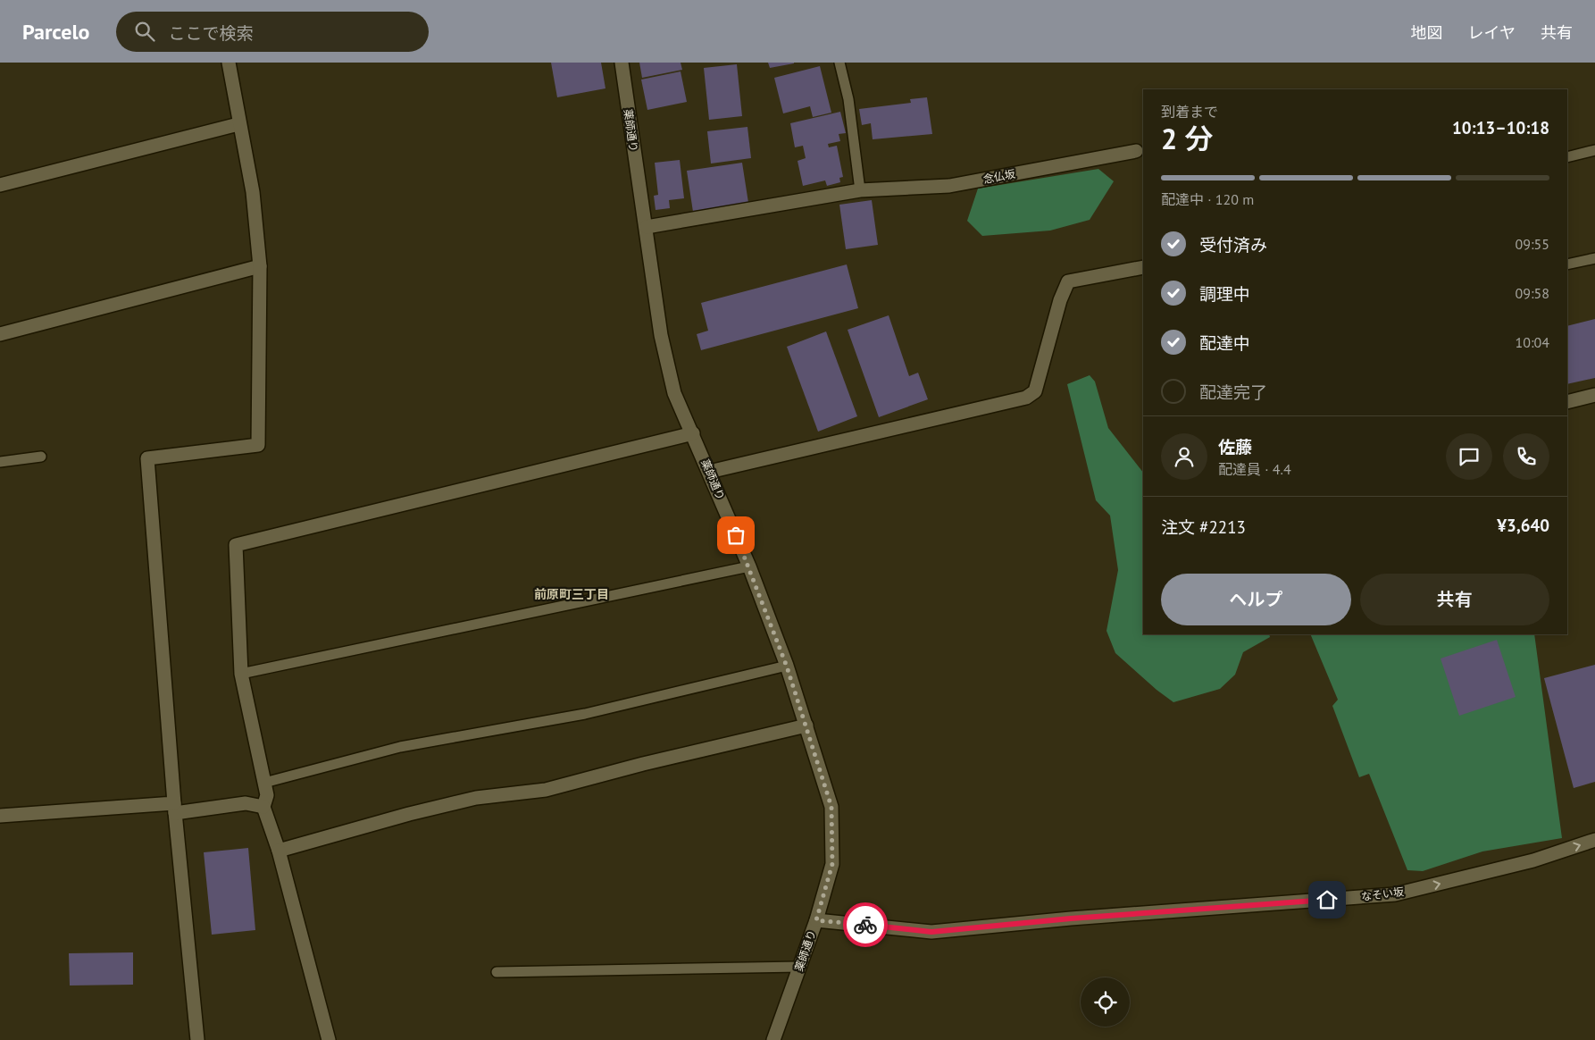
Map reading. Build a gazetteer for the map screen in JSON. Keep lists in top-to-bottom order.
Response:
{
  "streets": {
    "street": ["薬師通り", "念仏坂", "なそい坂"]
  },
  "crossings": [
    ["薬師通り", "念仏坂"],
    ["薬師通り", "なそい坂"]
  ],
  "one_way": ["なそい坂"],
  "districts": ["前原町三丁目"],
  "page": {
    "header": "Parcelo",
    "search": "ここで検索",
    "nav": ["地図", "レイヤ", "共有"],
    "heading": ["2 分", "到着まで", "10:13–10:18"],
    "panel": [
      "佐藤",
      "配達員 · 4.4",
      "注文 #2213",
      "¥3,640"
    ],
    "bar": "配達中 · 120 m",
    "list": [
      ["受付済み", "09:55"],
      ["調理中", "09:58"],
      ["配達中", "10:04"],
      "配達完了"
    ],
    "buttons": ["ヘルプ", "共有"]
  }
}
